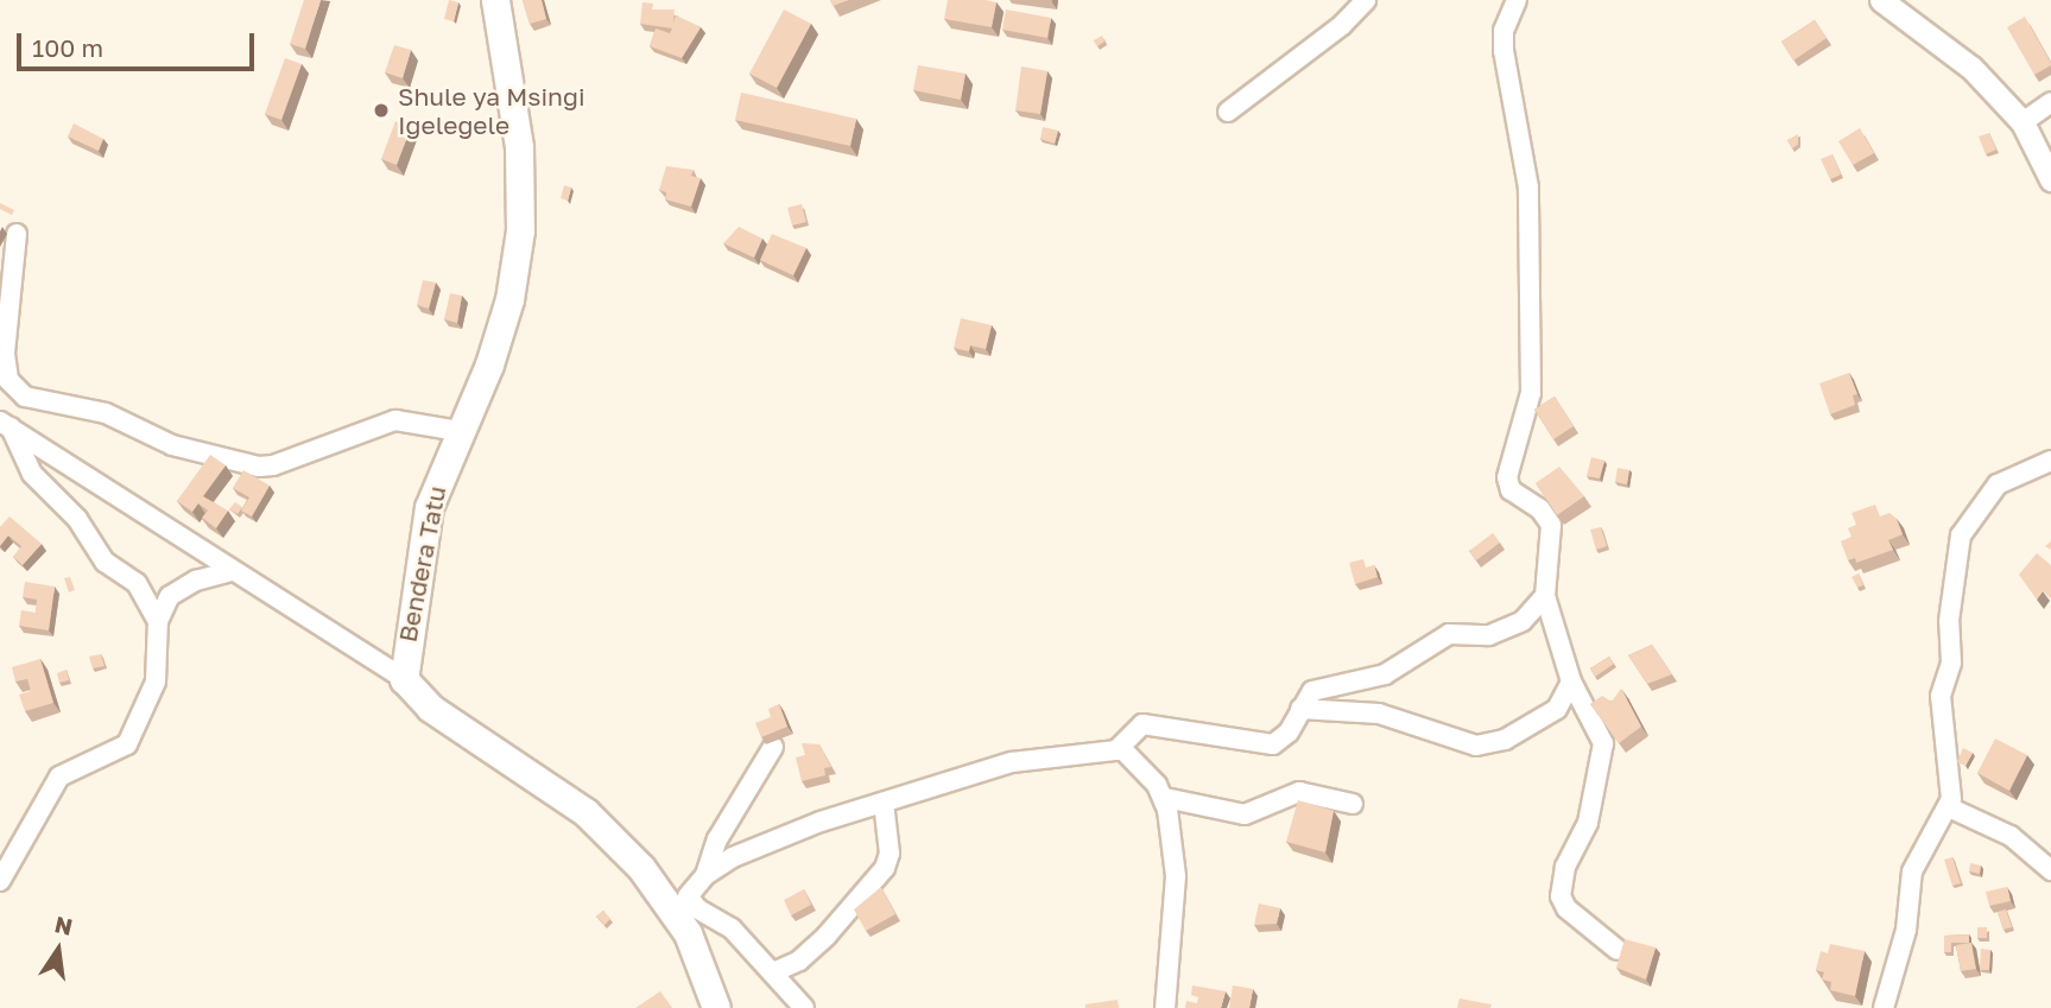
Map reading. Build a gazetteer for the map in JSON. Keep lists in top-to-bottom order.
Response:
{
  "streets": {
    "main road": ["Bendera Tatu"]
  },
  "places": ["Shule ya Msingi Igelegele"],
  "scale_bar": "100 m",
  "north": "top"
}
